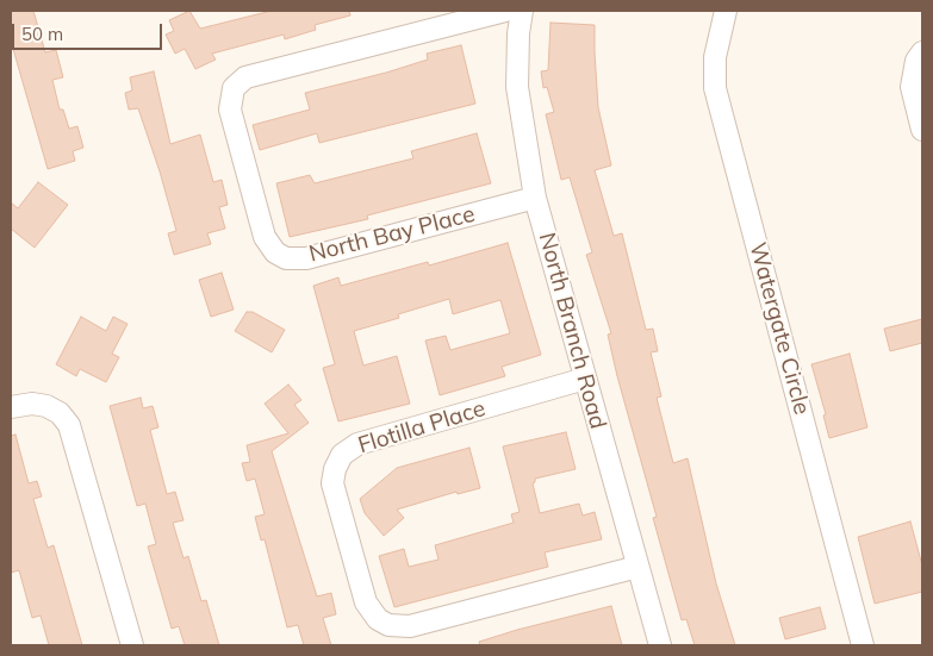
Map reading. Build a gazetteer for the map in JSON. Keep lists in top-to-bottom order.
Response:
{
  "streets": {
    "street": [
      "North Bay Place",
      "Watergate Circle",
      "North Branch Road",
      "Flotilla Place"
    ]
  },
  "crossings": [
    ["North Bay Place", "North Branch Road"],
    ["North Branch Road", "Flotilla Place"]
  ],
  "scale_bar": "50 m"
}
